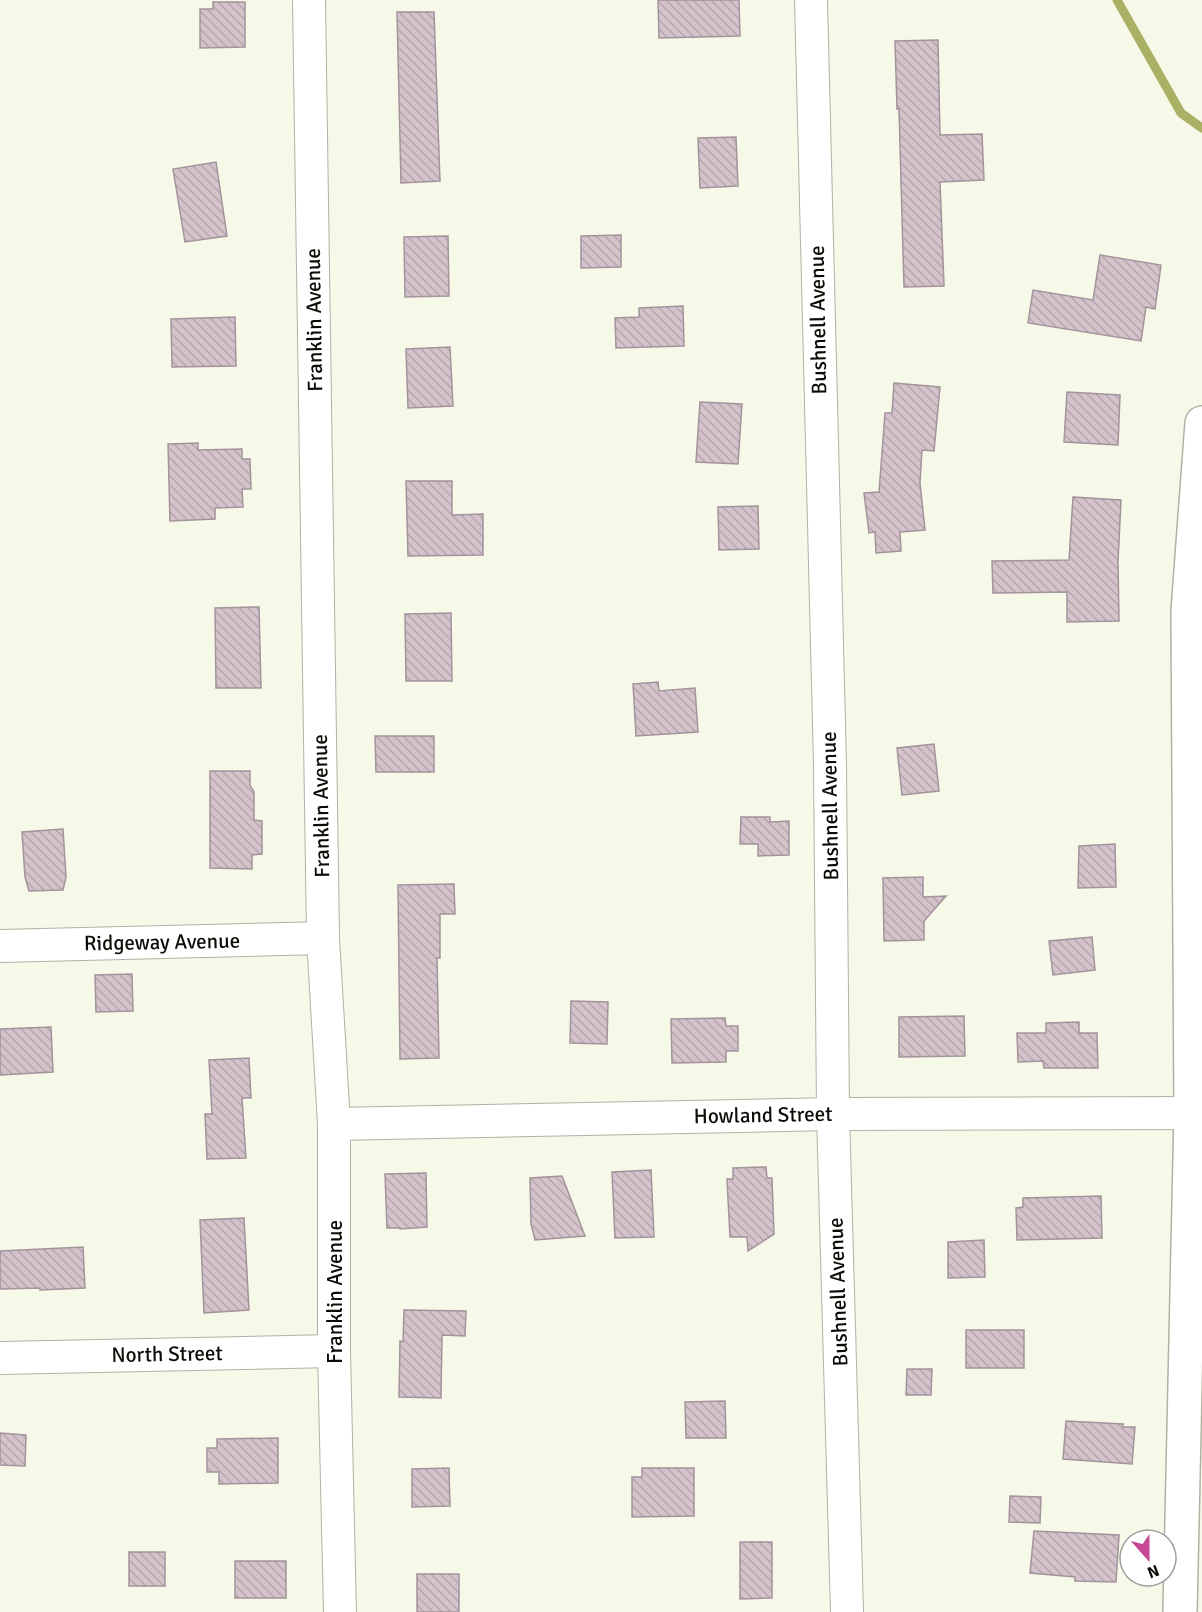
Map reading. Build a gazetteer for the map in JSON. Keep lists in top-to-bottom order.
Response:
{
  "streets": {
    "street": [
      "Franklin Avenue",
      "Bushnell Avenue",
      "Ridgeway Avenue",
      "Howland Street",
      "North Street"
    ]
  },
  "crossings": [
    ["Franklin Avenue", "Ridgeway Avenue"],
    ["Franklin Avenue", "Howland Street"],
    ["Franklin Avenue", "North Street"],
    ["Bushnell Avenue", "Howland Street"]
  ],
  "north": "bottom"
}
